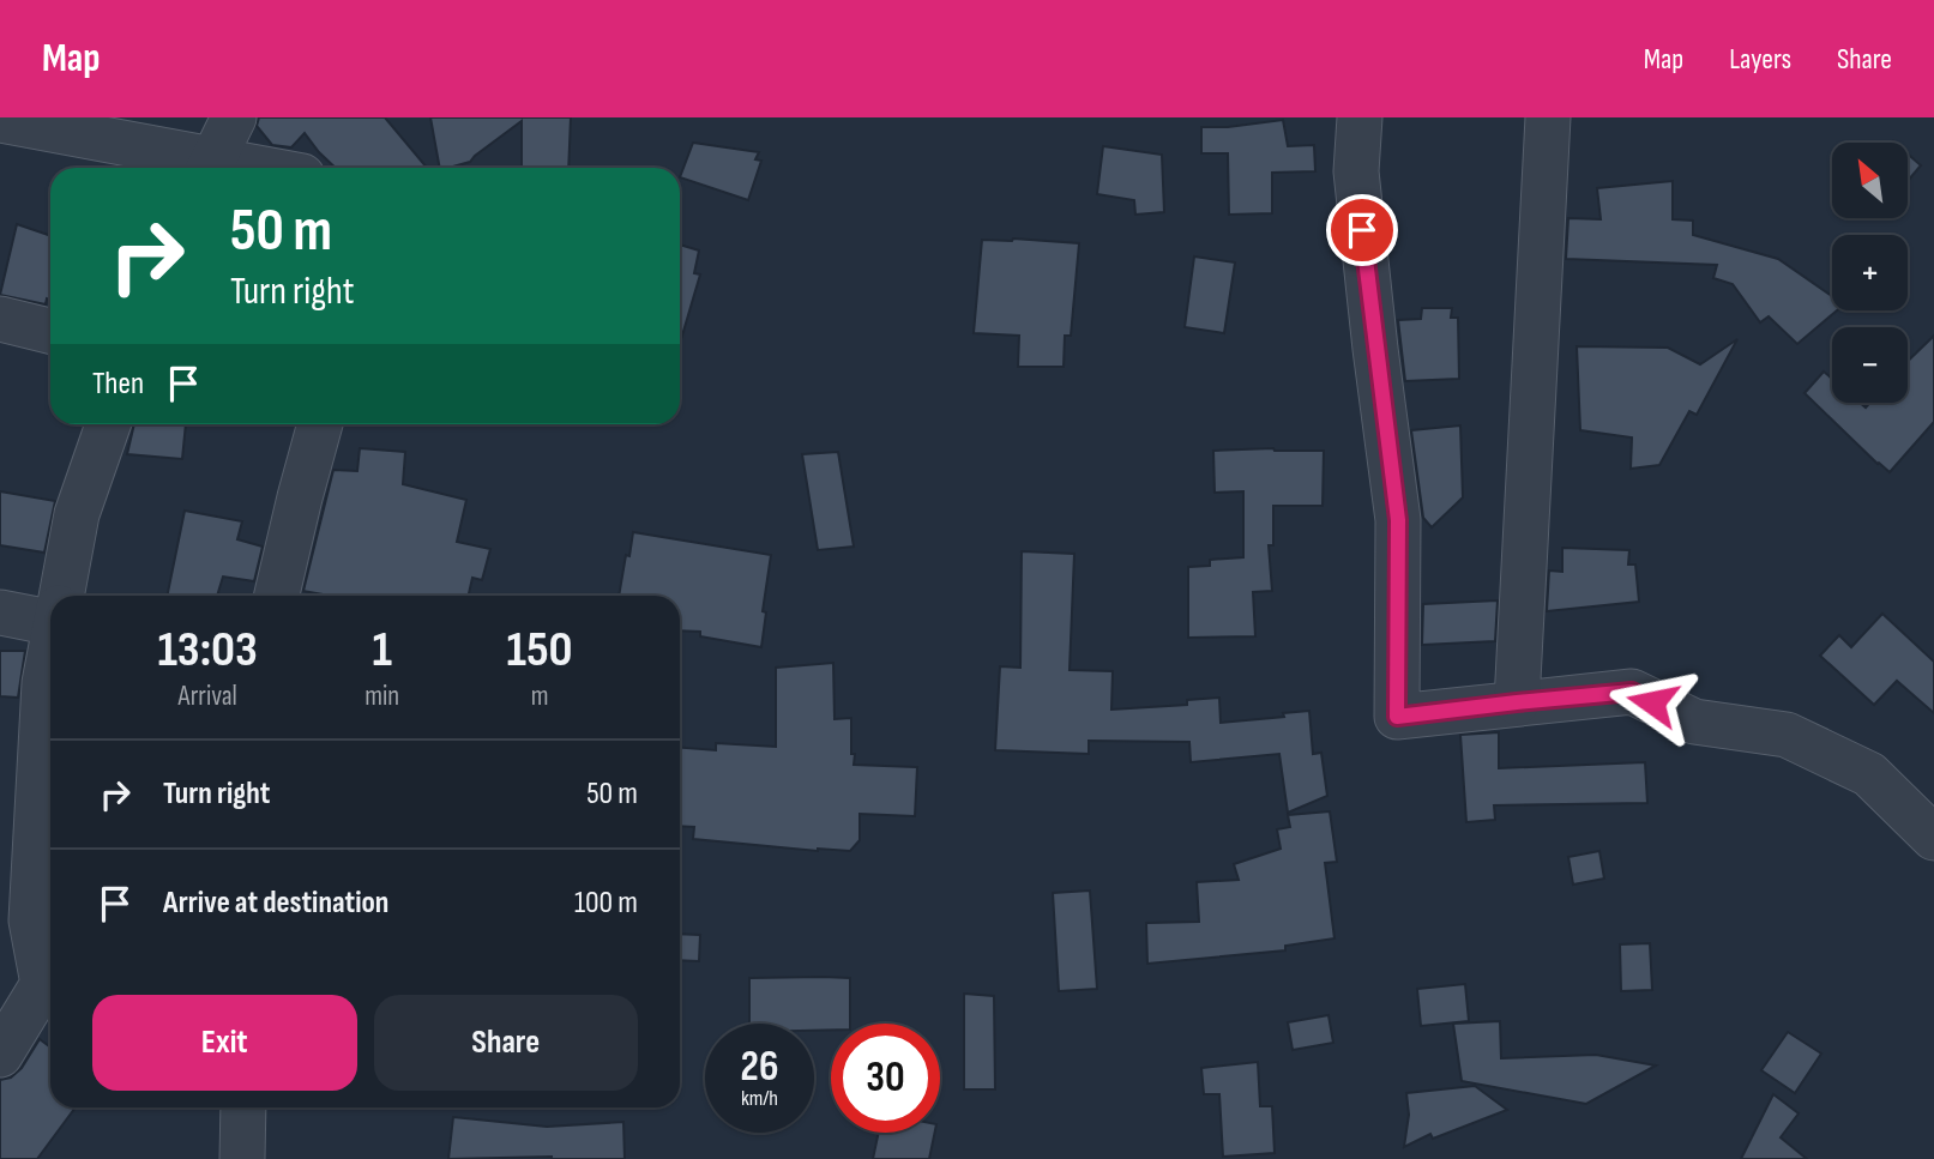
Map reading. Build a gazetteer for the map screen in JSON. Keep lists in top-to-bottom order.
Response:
{
  "north": "top left",
  "page": {
    "header": "Map",
    "nav": ["Map", "Layers", "Share"],
    "map_buttons": ["+", "−"],
    "turn": ["50 m", "Turn right"],
    "then": "Then",
    "eta": [
      "13:03",
      "Arrival",
      "1",
      "min",
      "150",
      "m"
    ],
    "list": [
      {
        "name": "Turn right",
        "value": "50 m"
      },
      {
        "name": "Arrive at destination",
        "value": "100 m"
      }
    ],
    "buttons": ["Exit", "Share"],
    "speed": "26 km/h",
    "limit": "30"
  }
}
